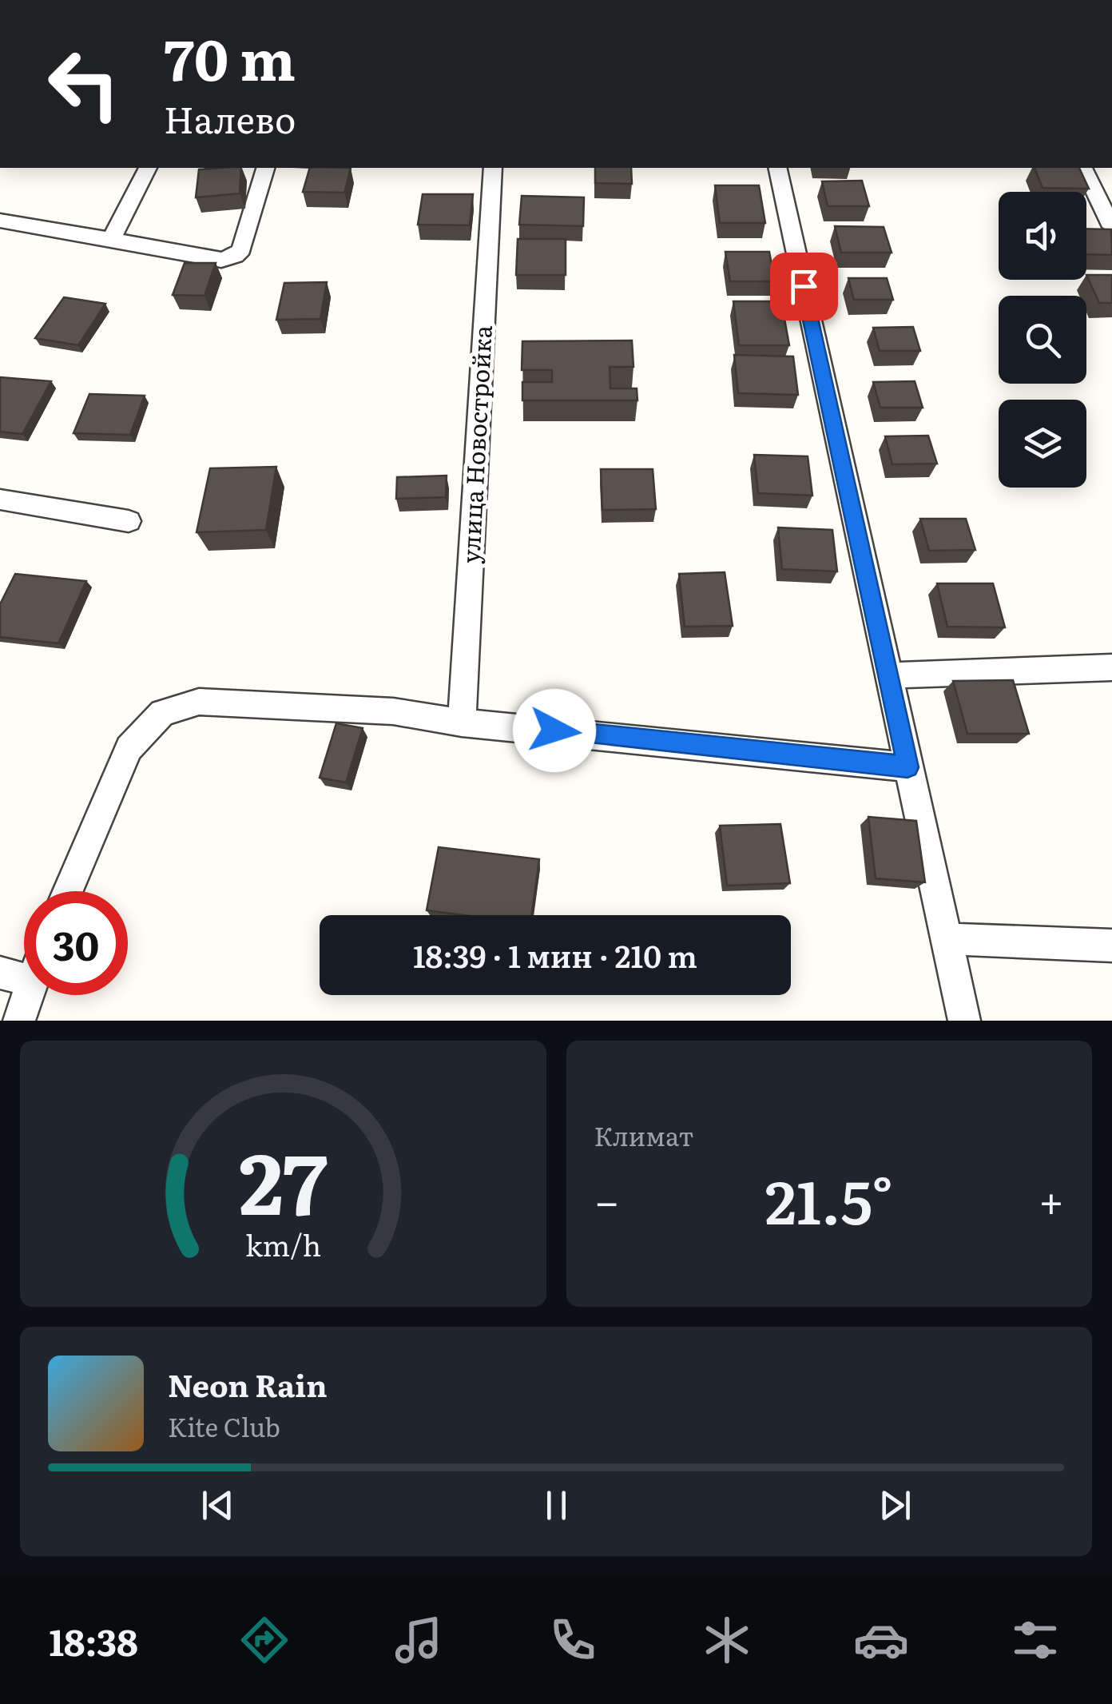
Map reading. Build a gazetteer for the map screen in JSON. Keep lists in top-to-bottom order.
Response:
{
  "streets": {
    "street": ["улица Новостройка"]
  },
  "page": {
    "turn": ["70 m", "Налево"],
    "limit": "30",
    "trip": "18:39 · 1 мин · 210 m",
    "tile": "Климат",
    "heat": ["−", "21.5°", "+"],
    "song": ["Neon Rain", "Kite Club"],
    "tabs": "18:38",
    "gauge": ["27", "km/h"]
  }
}
